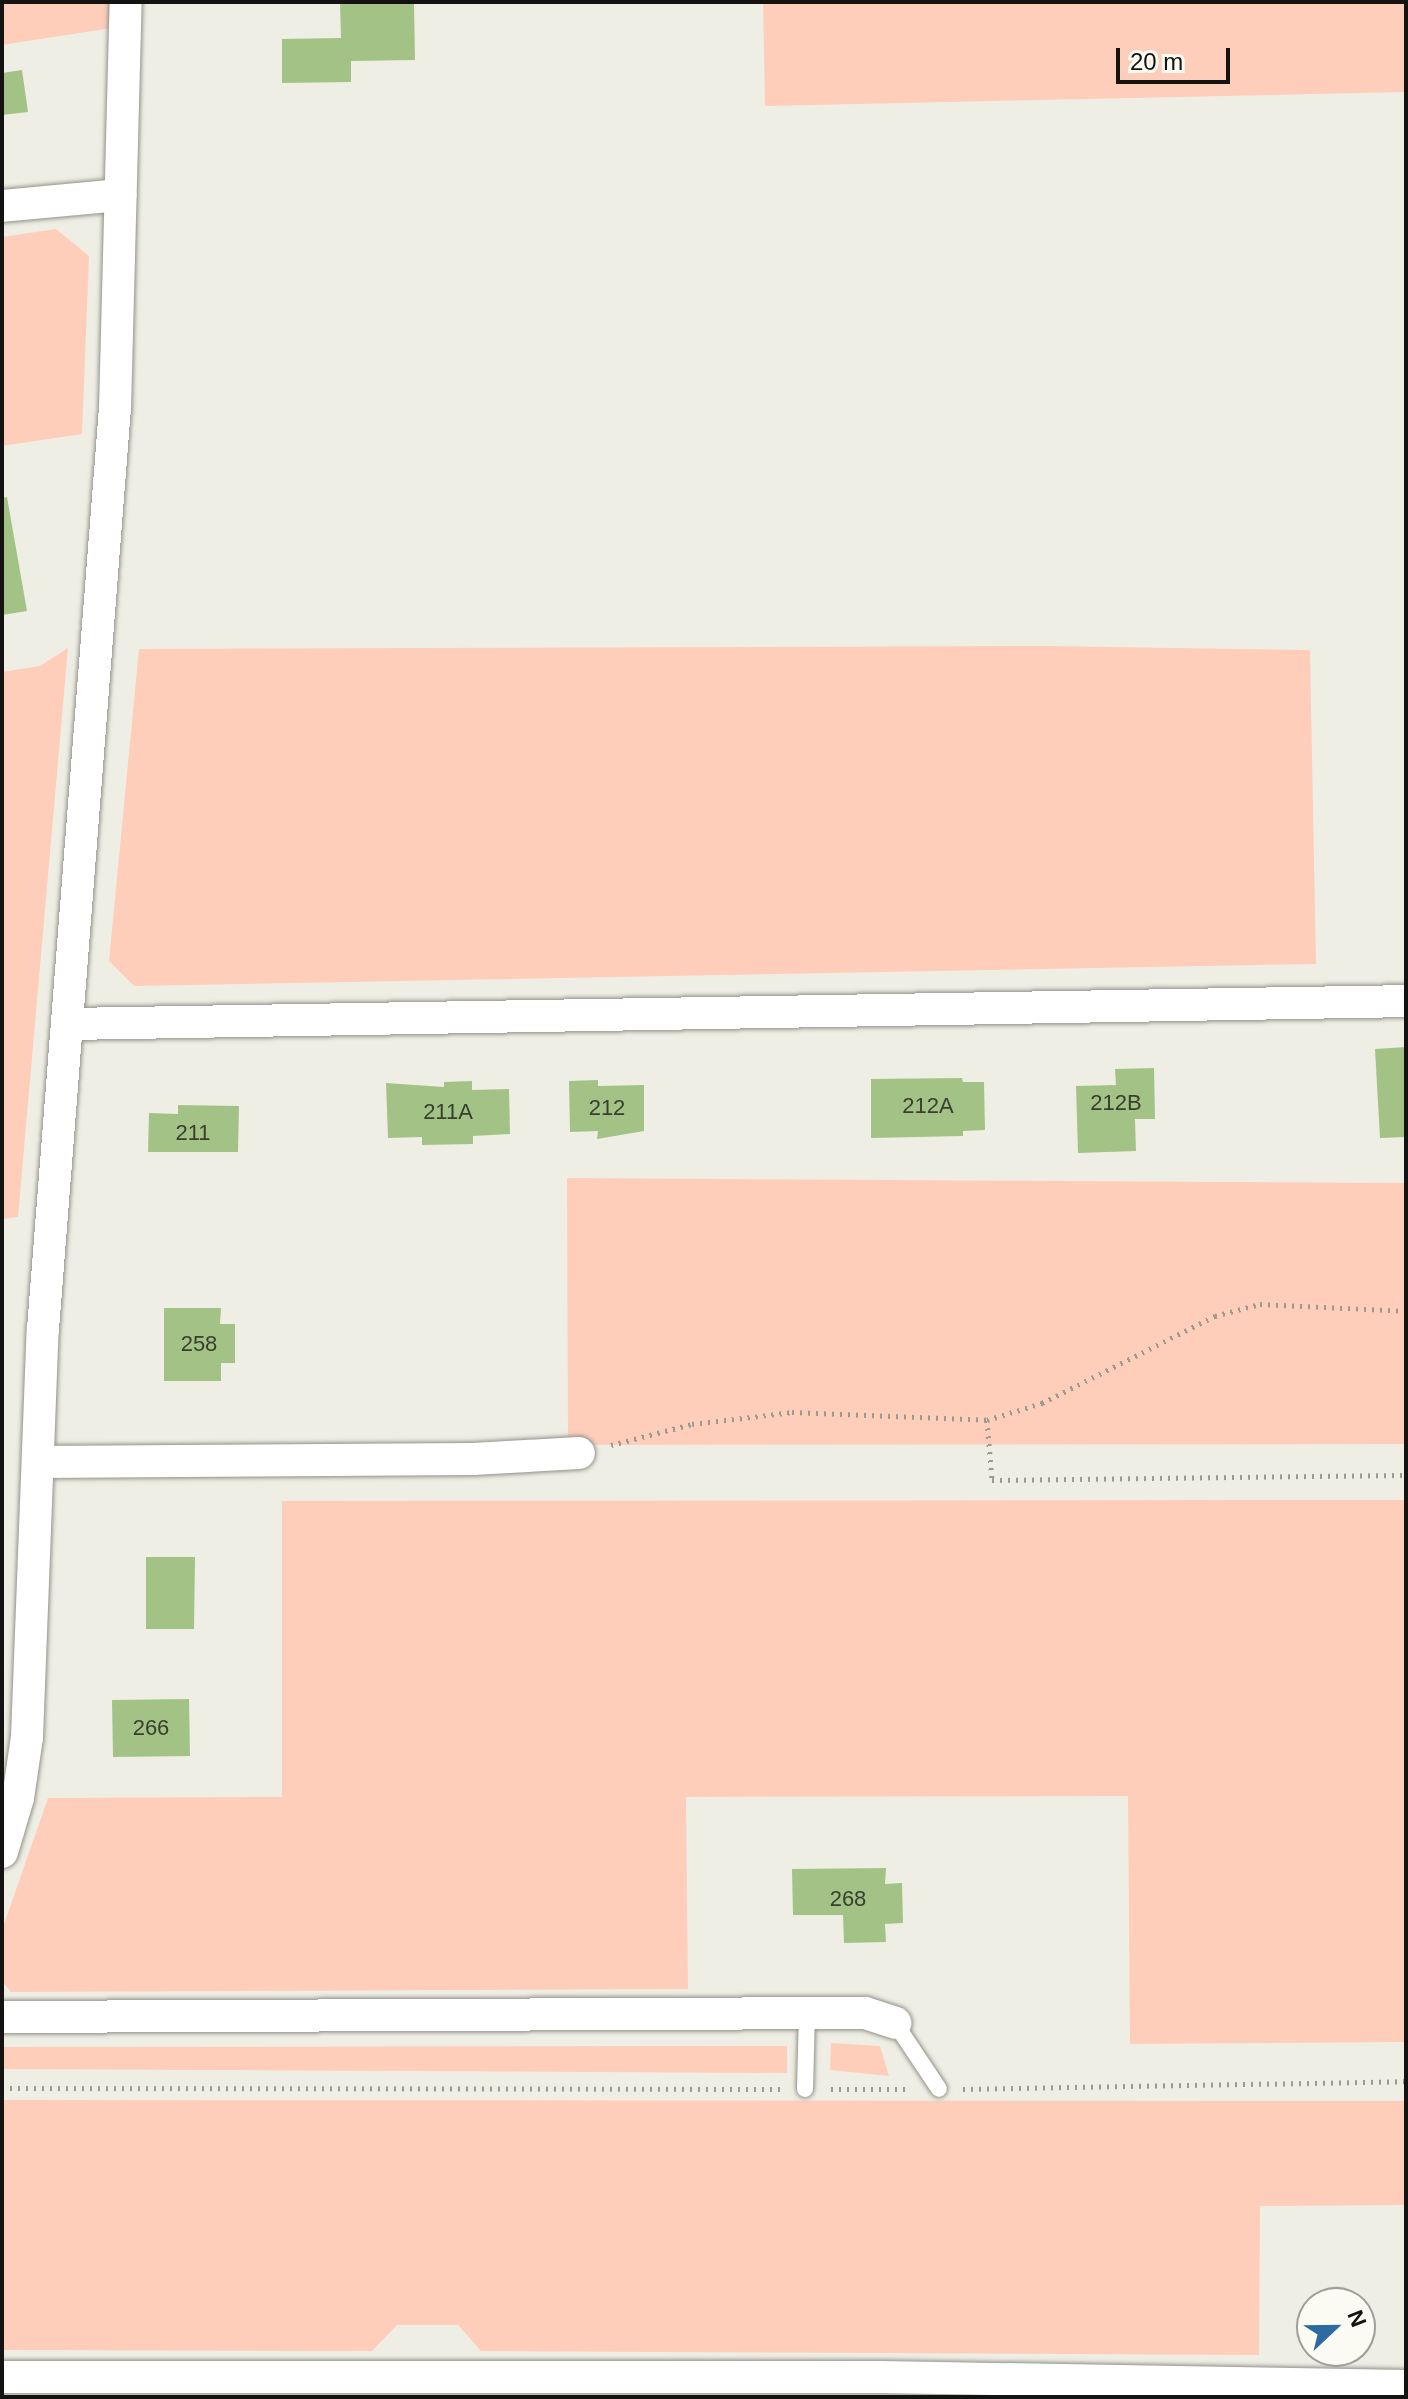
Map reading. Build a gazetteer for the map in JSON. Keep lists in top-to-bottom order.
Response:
{
  "house_numbers": [
    "212B",
    "212A",
    "212",
    "211A",
    "211",
    "258",
    "266",
    "268"
  ],
  "scale_bar": "20 m",
  "north": "right"
}
